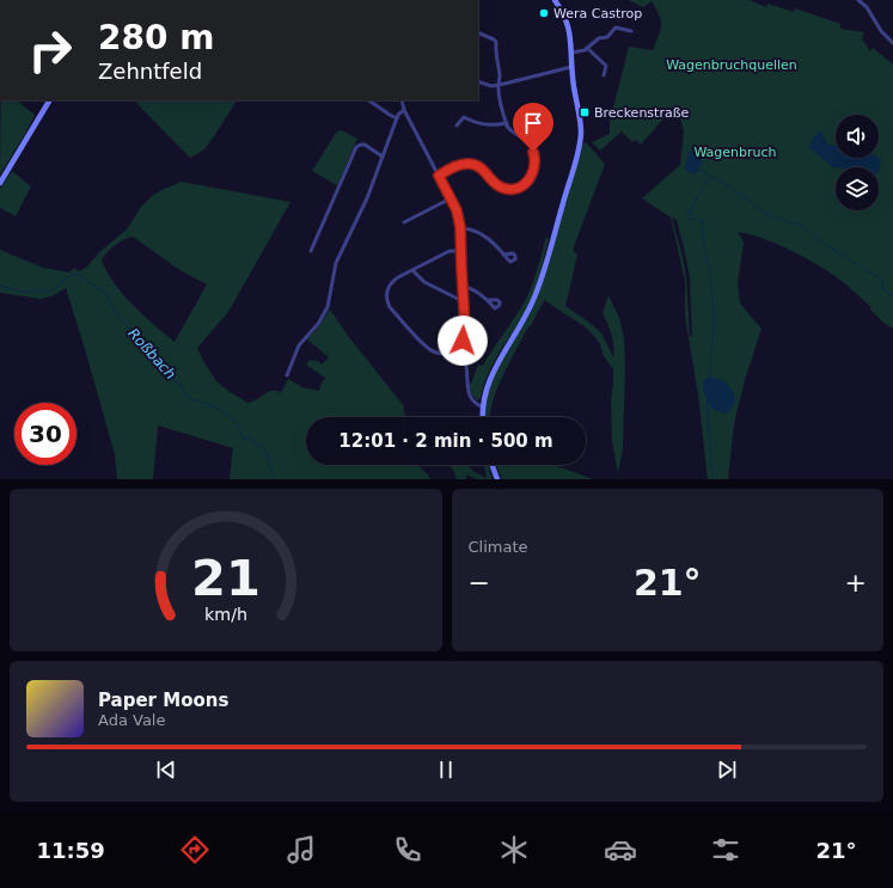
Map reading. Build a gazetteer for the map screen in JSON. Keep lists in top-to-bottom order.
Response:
{
  "water": ["Roßbach"],
  "parks": ["Wagenbruchquellen", "Wagenbruch"],
  "places": {
    "other": ["Wera Castrop"],
    "transit": ["Breckenstraße"]
  },
  "page": {
    "turn": ["280 m", "Zehntfeld"],
    "limit": "30",
    "trip": "12:01 · 2 min · 500 m",
    "tile": "Climate",
    "heat": ["−", "21°", "+"],
    "song": ["Paper Moons", "Ada Vale"],
    "tabs": ["11:59", "21°"],
    "gauge": ["21", "km/h"]
  }
}
